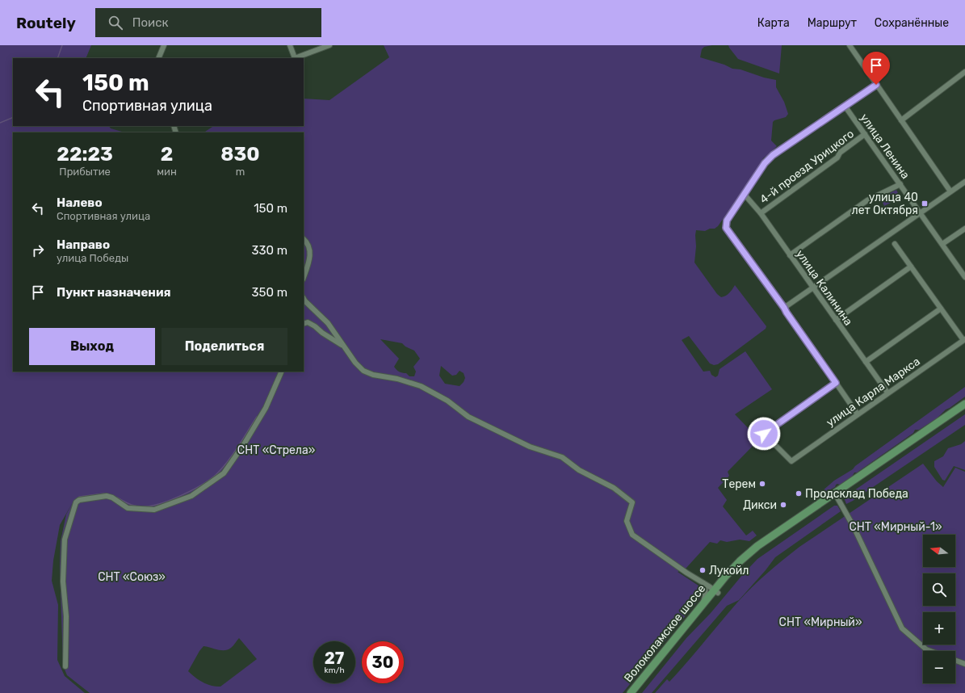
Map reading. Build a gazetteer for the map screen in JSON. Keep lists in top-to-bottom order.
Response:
{
  "streets": {
    "main road": ["Волоколамское шоссе"],
    "street": [
      "улица Ленина",
      "4-й проезд Урицкого",
      "улица Калинина",
      "улица Карла Маркса"
    ]
  },
  "crossings": [
    ["улица Ленина", "4-й проезд Урицкого"],
    ["4-й проезд Урицкого", "улица Калинина"],
    ["улица Калинина", "улица Карла Маркса"]
  ],
  "parks": [
    "СНТ «Стрела»",
    "СНТ «Мирный-1»",
    "СНТ «Союз»",
    "СНТ «Мирный»"
  ],
  "places": {
    "transit": ["улица 40 лет Октября"],
    "other": [
      "Терем",
      "Продсклад Победа",
      "Дикси",
      "Лукойл"
    ]
  },
  "north": "left",
  "page": {
    "header": "Routely",
    "search": "Поиск",
    "nav": ["Карта", "Маршрут", "Сохранённые"],
    "turn": ["150 m", "Спортивная улица"],
    "eta": [
      "22:23",
      "Прибытие",
      "2",
      "мин",
      "830",
      "m"
    ],
    "list": [
      {
        "name": "Налево",
        "note": "Спортивная улица",
        "value": "150 m"
      },
      {
        "name": "Направо",
        "note": "улица Победы",
        "value": "330 m"
      },
      {
        "name": "Пункт назначения",
        "value": "350 m"
      }
    ],
    "buttons": ["Выход", "Поделиться"],
    "map_buttons": ["+", "−"],
    "speed": "27 km/h",
    "limit": "30"
  }
}
